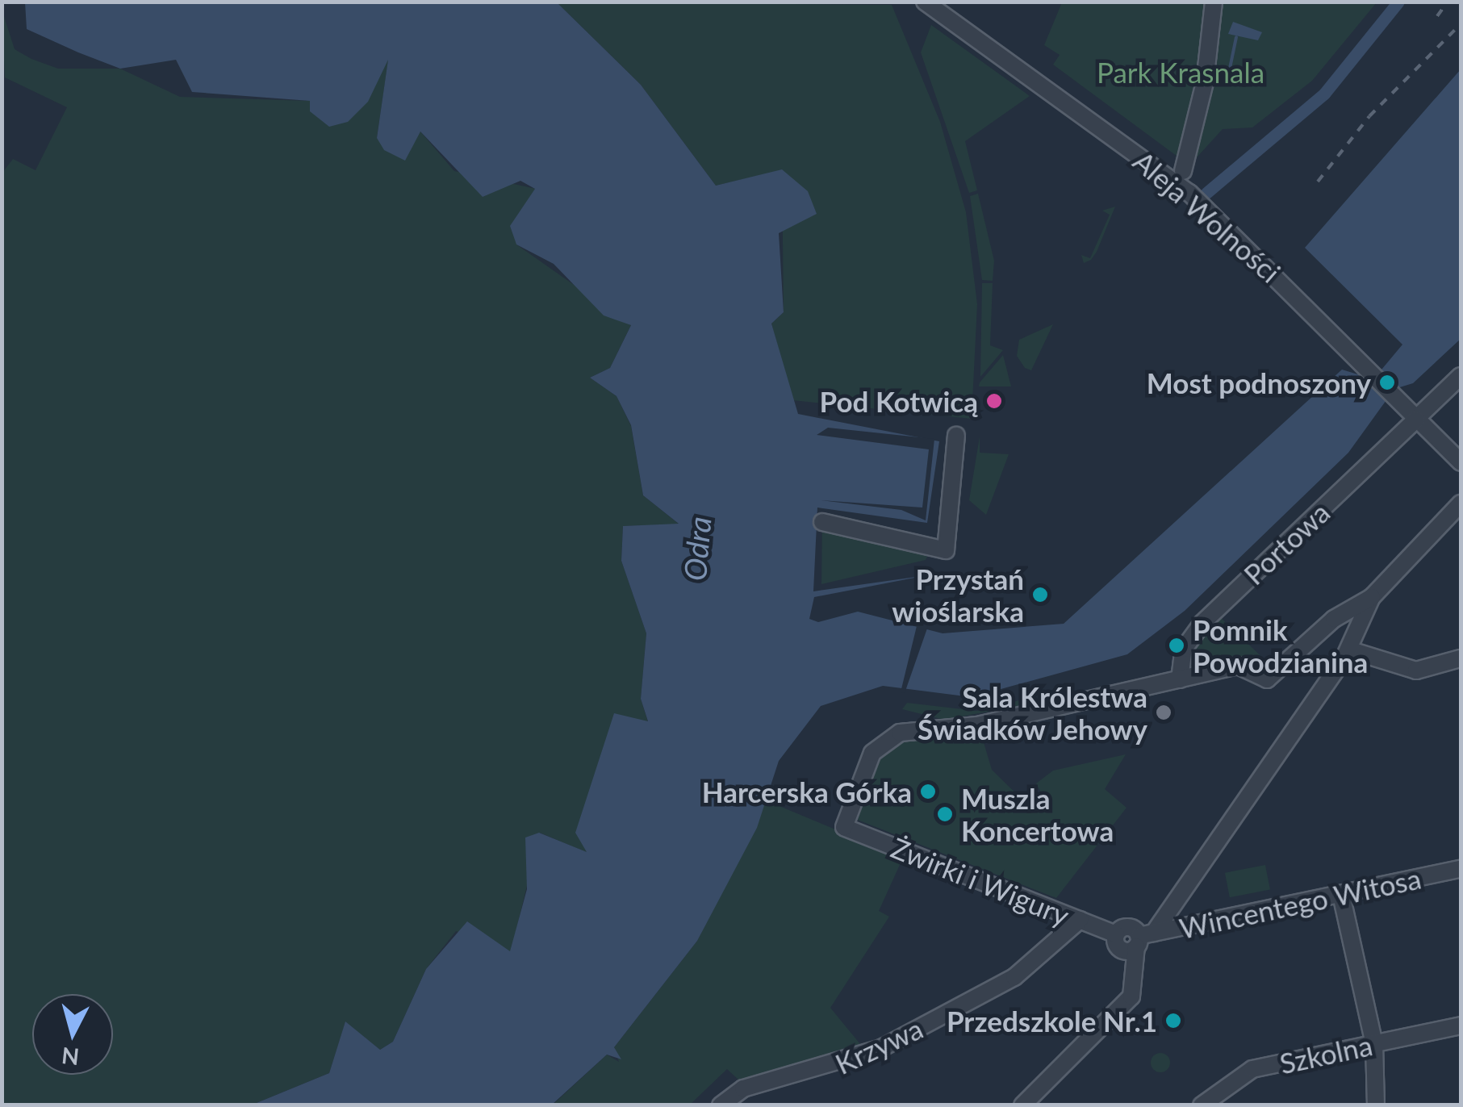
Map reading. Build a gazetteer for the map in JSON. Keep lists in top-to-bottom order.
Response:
{
  "streets": {
    "street": [
      "Aleja Wolności",
      "Portowa",
      "Żwirki i Wigury",
      "Wincentego Witosa",
      "Krzywa",
      "Szkolna"
    ]
  },
  "crossings": [
    ["Portowa", "Żwirki i Wigury"],
    ["Żwirki i Wigury", "Wincentego Witosa"],
    ["Żwirki i Wigury", "Krzywa"]
  ],
  "water": ["Odra"],
  "parks": ["Park Krasnala"],
  "places": [
    "Most podnoszony",
    "Pod Kotwicą",
    "Przystań wioślarska",
    "Pomnik Powodzianina",
    "Sala Królestwa Świadków Jehowy",
    "Harcerska Górka",
    "Muszla Koncertowa",
    "Przedszkole Nr.1"
  ],
  "north": "bottom"
}
